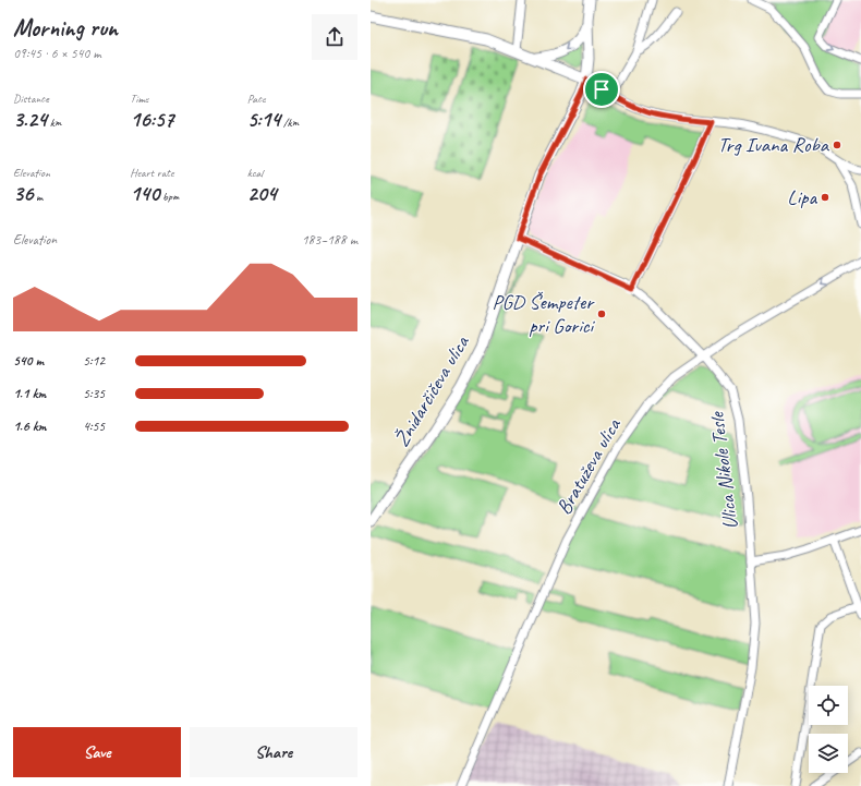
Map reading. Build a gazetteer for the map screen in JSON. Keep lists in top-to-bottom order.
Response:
{
  "streets": {
    "street": ["Žnidarčičeva ulica", "Bratuževa ulica", "Ulica Nikole Tesle"]
  },
  "crossings": [
    ["Žnidarčičeva ulica", "Ulica Nikole Tesle"],
    ["Bratuževa ulica", "Ulica Nikole Tesle"]
  ],
  "places": ["Trg Ivana Roba", "Lipa", "PGD Šempeter pri Gorici"],
  "page": {
    "heading": ["Morning run", "09:45 · 6 × 540 m"],
    "stats": [
      ["Distance", "3.24 km"],
      ["Time", "16:57"],
      ["Pace", "5:14 /km"],
      ["Elevation", "36 m"],
      ["Heart rate", "140 bpm"],
      ["kcal", "204"]
    ],
    "chart": ["Elevation", "183–188 m"],
    "list": [
      {
        "name": "540 m",
        "note": "5:12"
      },
      {
        "name": "1.1 km",
        "note": "5:35"
      },
      {
        "name": "1.6 km",
        "note": "4:55"
      }
    ],
    "buttons": ["Save", "Share"]
  }
}
